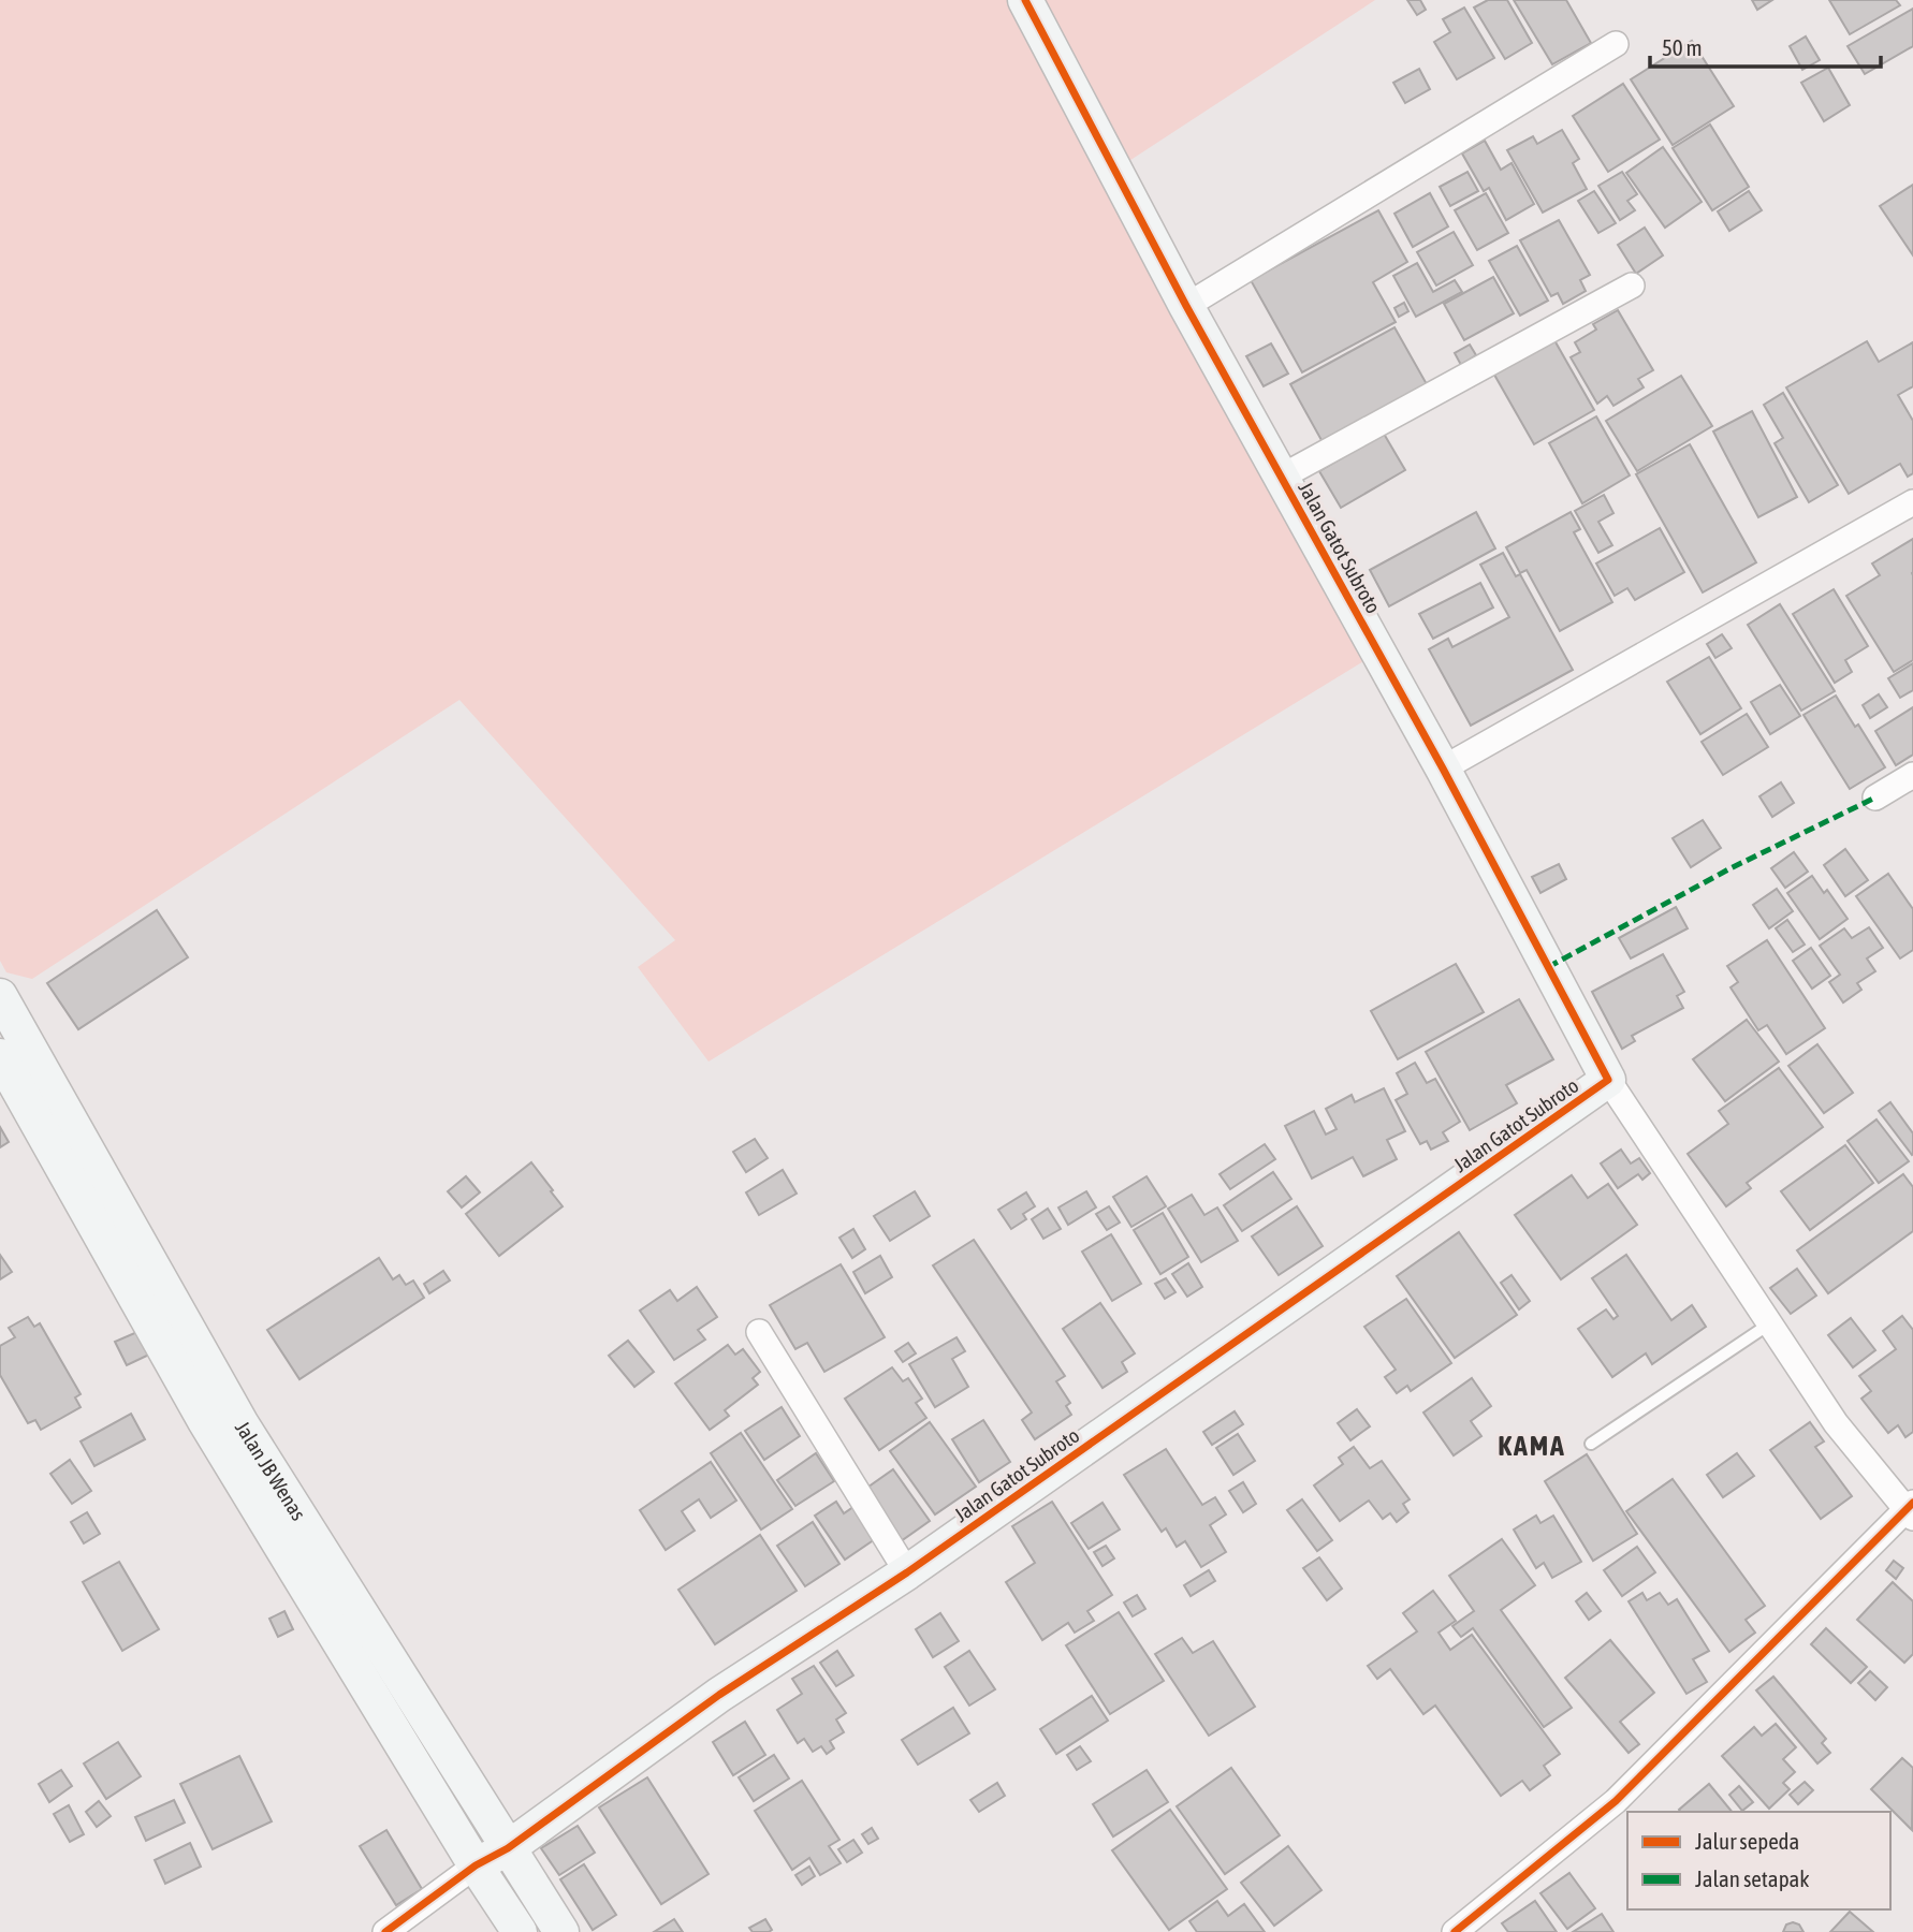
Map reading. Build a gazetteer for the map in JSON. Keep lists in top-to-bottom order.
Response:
{
  "streets": {
    "street": ["Jalan Gatot Subroto", "Jalan JB Wenas"]
  },
  "crossings": [
    ["Jalan Gatot Subroto", "Jalan JB Wenas"]
  ],
  "districts": ["KAMA"],
  "legend": ["Jalur sepeda", "Jalan setapak"],
  "scale_bar": "50 m"
}
